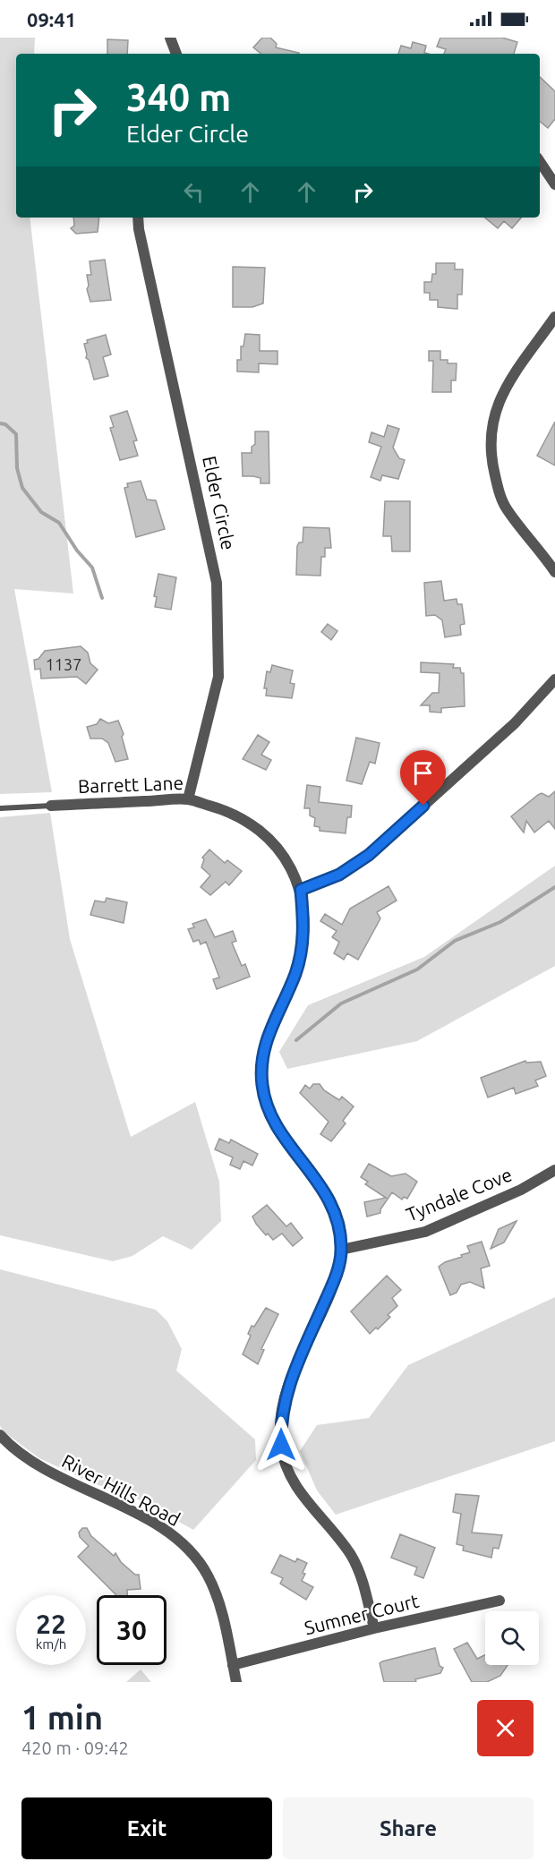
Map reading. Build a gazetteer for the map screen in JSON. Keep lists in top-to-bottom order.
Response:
{
  "streets": {
    "street": [
      "Elder Circle",
      "Barrett Lane",
      "Tyndale Cove",
      "River Hills Road",
      "Sumner Court"
    ]
  },
  "crossings": [
    ["Elder Circle", "Barrett Lane"],
    ["Barrett Lane", "Tyndale Cove"],
    ["Barrett Lane", "Sumner Court"],
    ["River Hills Road", "Sumner Court"]
  ],
  "house_numbers": ["1137"],
  "page": {
    "status": "09:41",
    "turn": ["340 m", "Elder Circle"],
    "speed": "22 km/h",
    "limit": "30",
    "heading": ["1 min", "420 m · 09:42"],
    "buttons": ["Exit", "Share"]
  }
}
